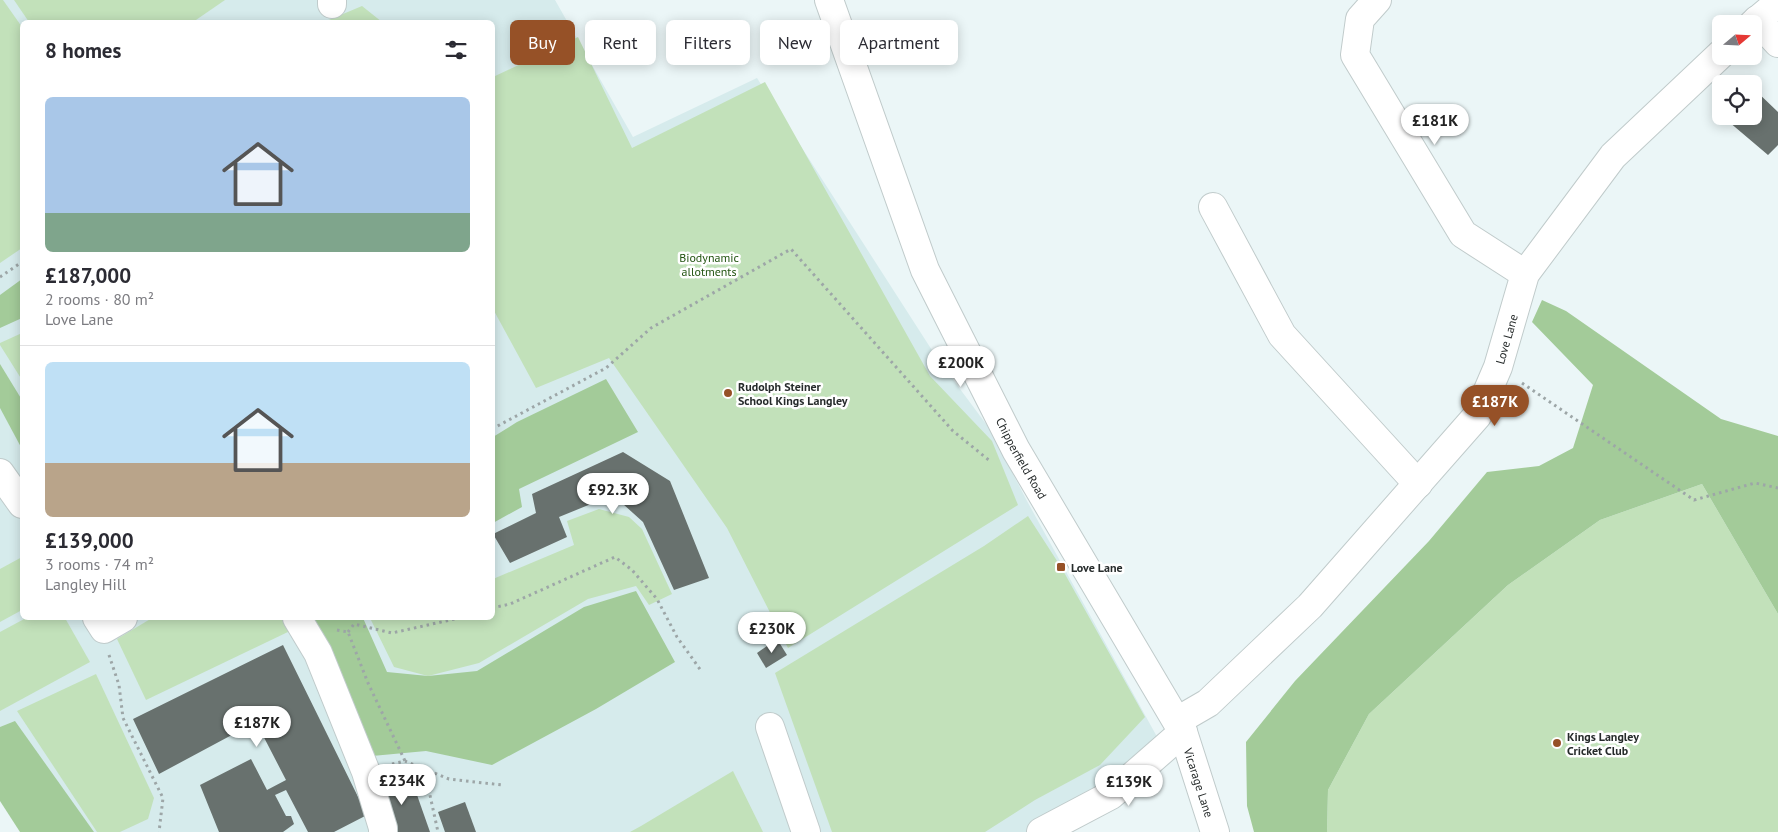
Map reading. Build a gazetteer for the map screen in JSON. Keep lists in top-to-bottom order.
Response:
{
  "streets": {
    "street": ["Love Lane", "Chipperfield Road", "Vicarage Lane"]
  },
  "crossings": [
    ["Love Lane", "Chipperfield Road"],
    ["Love Lane", "Vicarage Lane"],
    ["Chipperfield Road", "Vicarage Lane"]
  ],
  "parks": ["Biodynamic allotments"],
  "places": {
    "other": ["Rudolph Steiner School Kings Langley", "Kings Langley Cricket Club"],
    "transit": ["Love Lane"]
  },
  "north": "right",
  "page": {
    "chip": [
      "Buy",
      "Rent",
      "Filters",
      "New",
      "Apartment"
    ],
    "heading": "8 homes",
    "list": [
      {
        "name": "£187,000",
        "note": "2 rooms · 80 m² · Love Lane"
      },
      {
        "name": "£139,000",
        "note": "3 rooms · 74 m² · Langley Hill"
      }
    ],
    "price": [
      "£181K",
      "£200K",
      "£187K",
      "£92.3K",
      "£230K",
      "£187K",
      "£234K",
      "£139K"
    ]
  }
}
